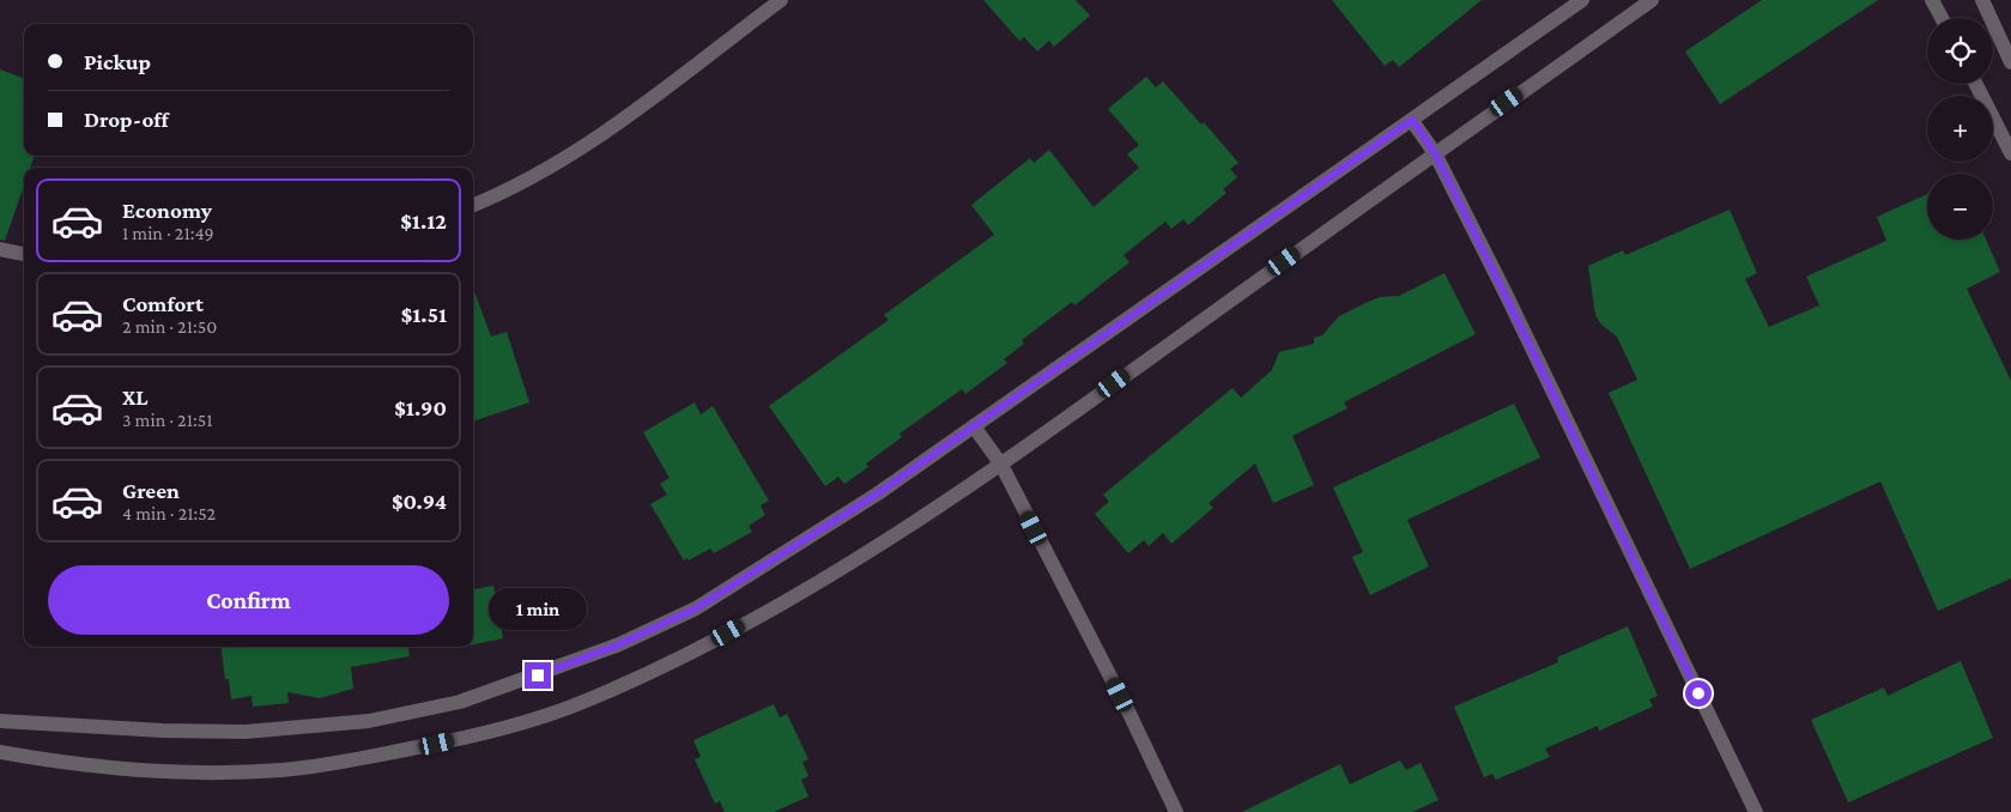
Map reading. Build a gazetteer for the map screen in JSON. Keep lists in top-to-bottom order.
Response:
{
  "page": {
    "map_buttons": ["+", "−"],
    "banner": ["Pickup", "Drop-off"],
    "list": [
      {
        "name": "Economy",
        "note": "1 min · 21:49",
        "value": "$1.12"
      },
      {
        "name": "Comfort",
        "note": "2 min · 21:50",
        "value": "$1.51"
      },
      {
        "name": "XL",
        "note": "3 min · 21:51",
        "value": "$1.90"
      },
      {
        "name": "Green",
        "note": "4 min · 21:52",
        "value": "$0.94"
      }
    ],
    "buttons": "Confirm",
    "bubble": "1 min"
  }
}
